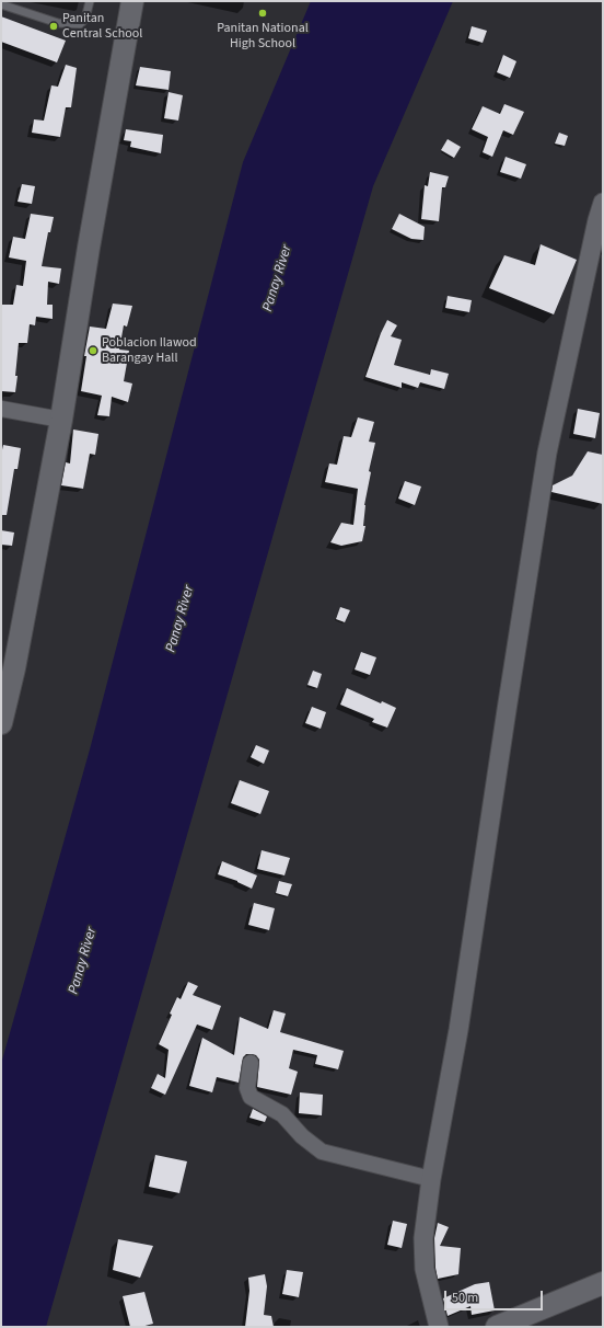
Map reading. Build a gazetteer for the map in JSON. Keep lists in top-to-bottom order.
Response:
{
  "water": ["Panay River"],
  "places": ["Panitan National High School", "Panitan Central School", "Poblacion Ilawod Barangay Hall"],
  "scale_bar": "50 m"
}
